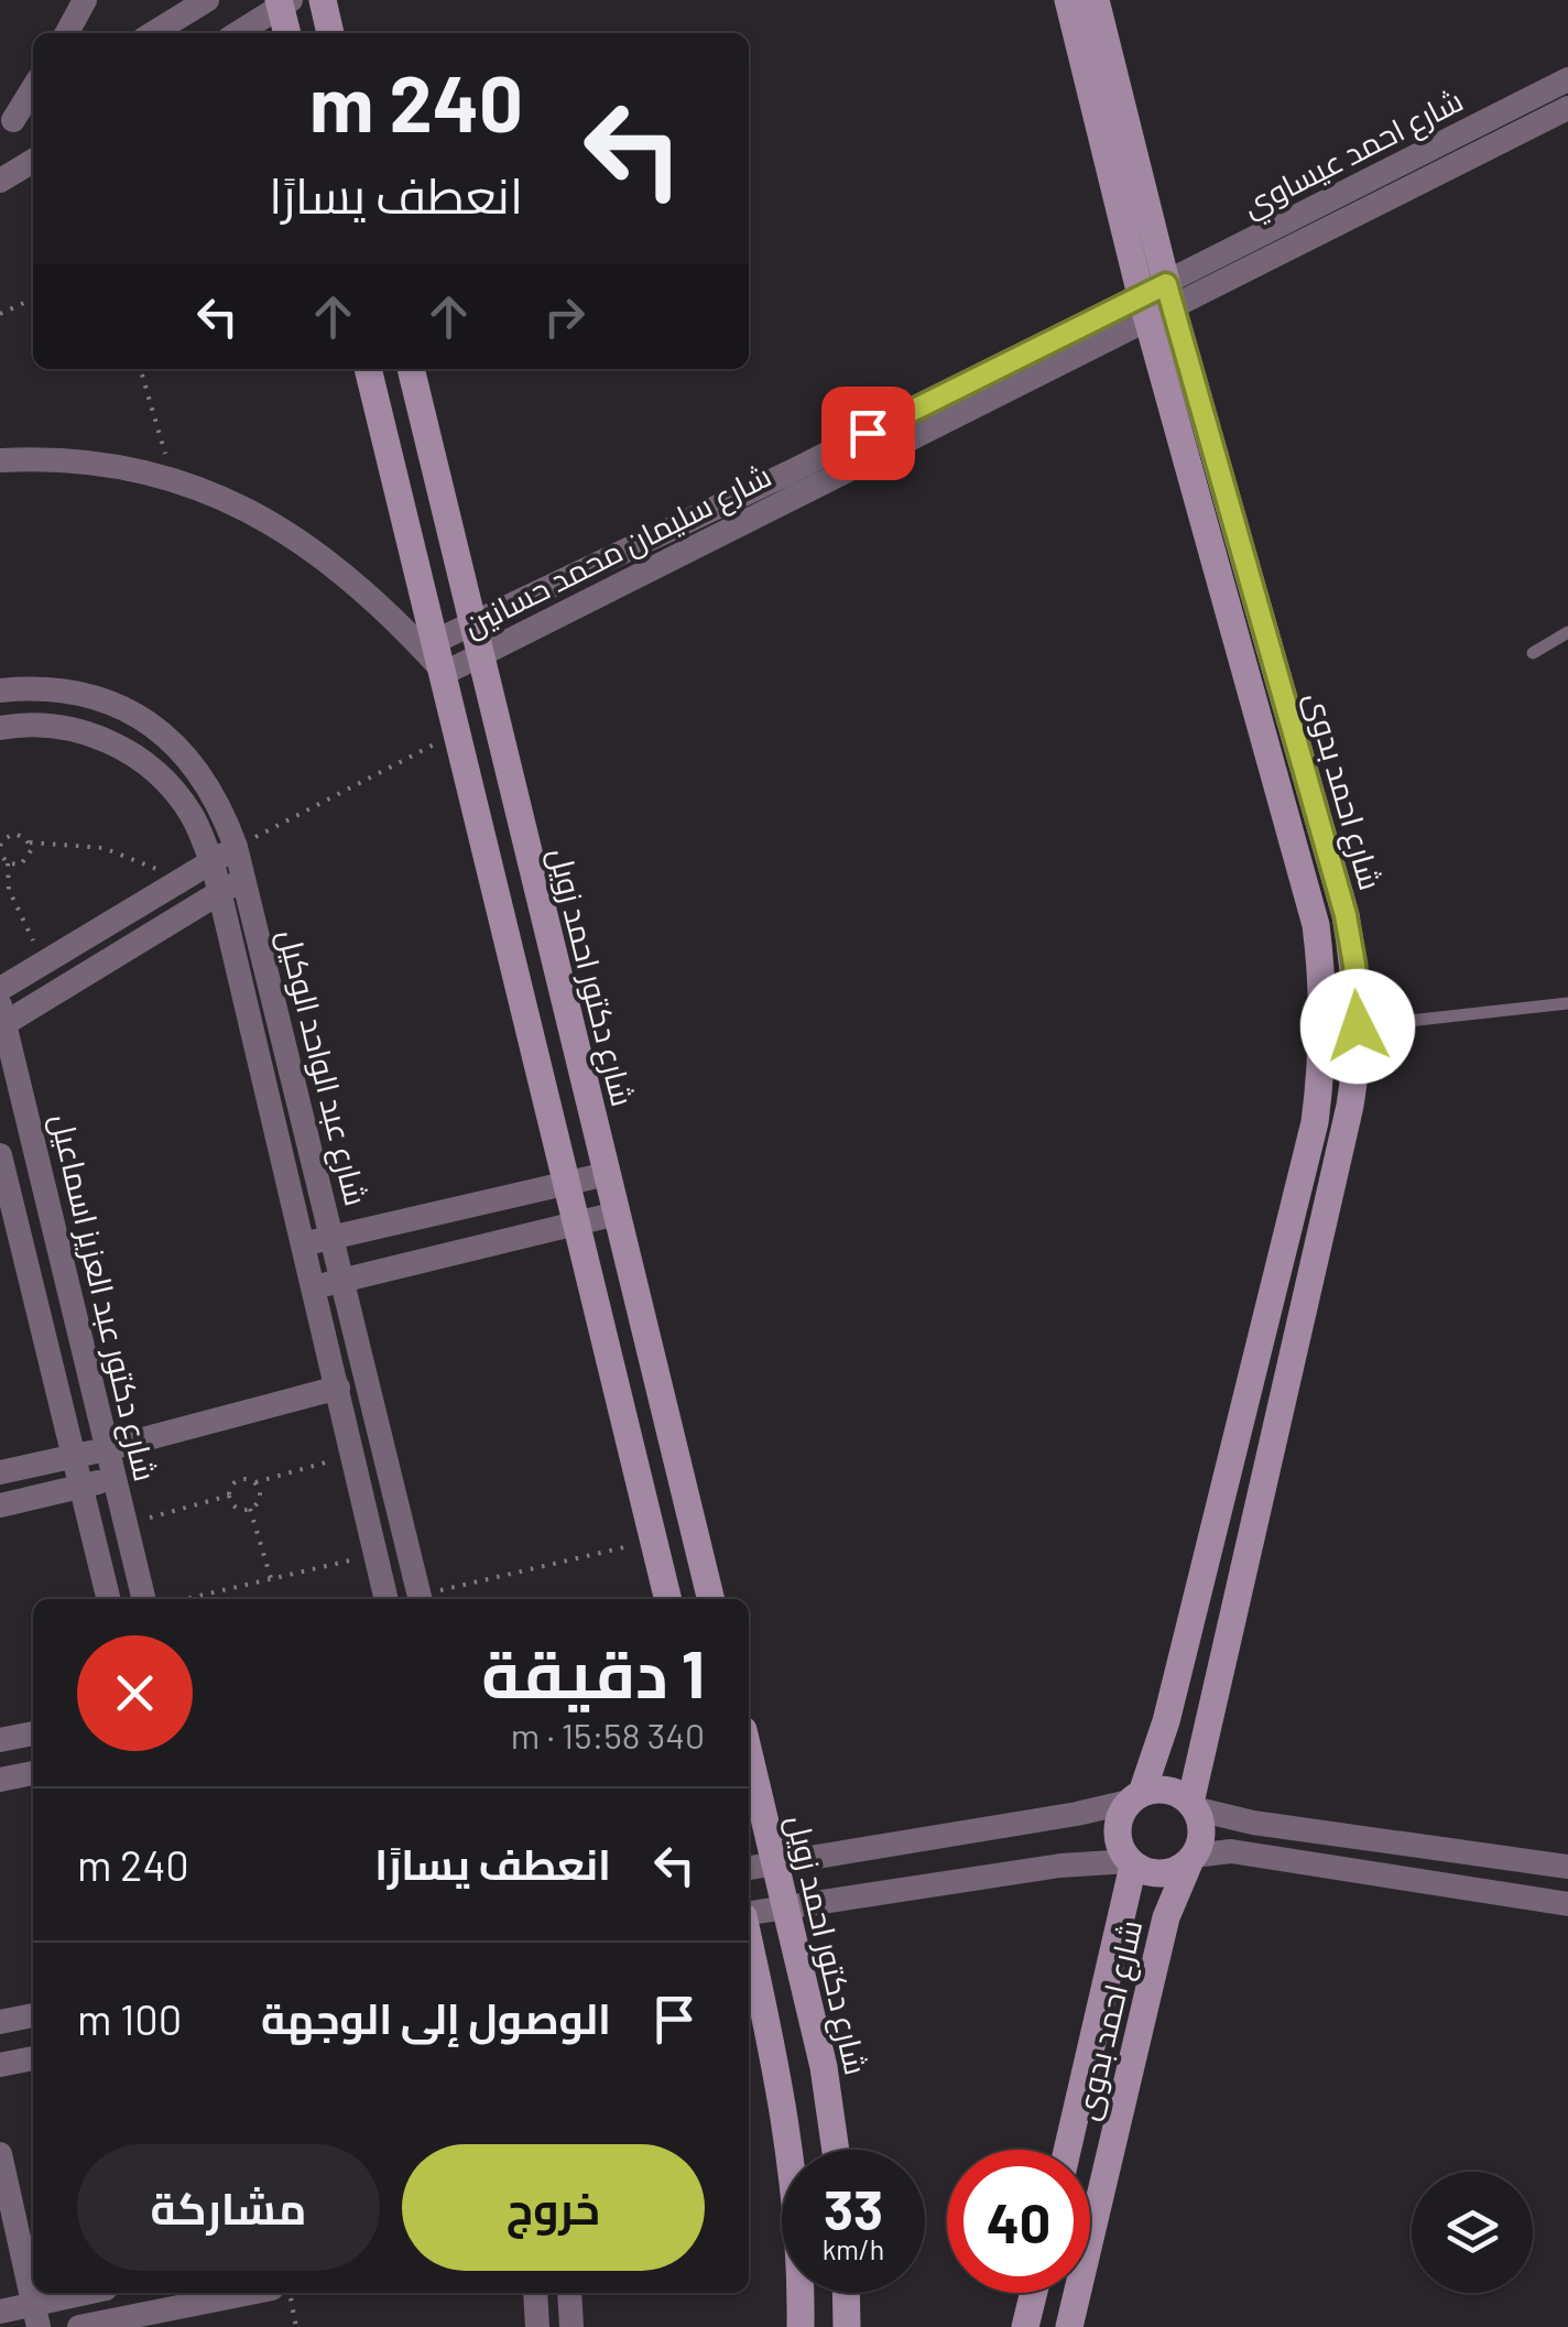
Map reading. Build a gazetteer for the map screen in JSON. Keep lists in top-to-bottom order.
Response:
{
  "streets": {
    "street": [
      "شارع احمد عيساوي",
      "شارع سليمان محمد حسانين",
      "شارع احمد بدوى",
      "شارع دكتور احمد زويل",
      "شارع عبد الواحد الوكيل",
      "شارع دكتور عبد العزيز اسماعيل"
    ]
  },
  "crossings": [
    ["شارع احمد عيساوي", "شارع سليمان محمد حسانين"],
    ["شارع احمد عيساوي", "شارع احمد بدوى"],
    ["شارع سليمان محمد حسانين", "شارع احمد بدوى"],
    ["شارع سليمان محمد حسانين", "شارع دكتور احمد زويل"]
  ],
  "page": {
    "turn": ["240 m", "انعطف يسارًا"],
    "heading": ["1 دقيقة", "340 m · 15:58"],
    "list": [
      {
        "name": "انعطف يسارًا",
        "value": "240 m"
      },
      {
        "name": "الوصول إلى الوجهة",
        "value": "100 m"
      }
    ],
    "buttons": ["خروج", "مشاركة"],
    "speed": "33 km/h",
    "limit": "40"
  }
}
